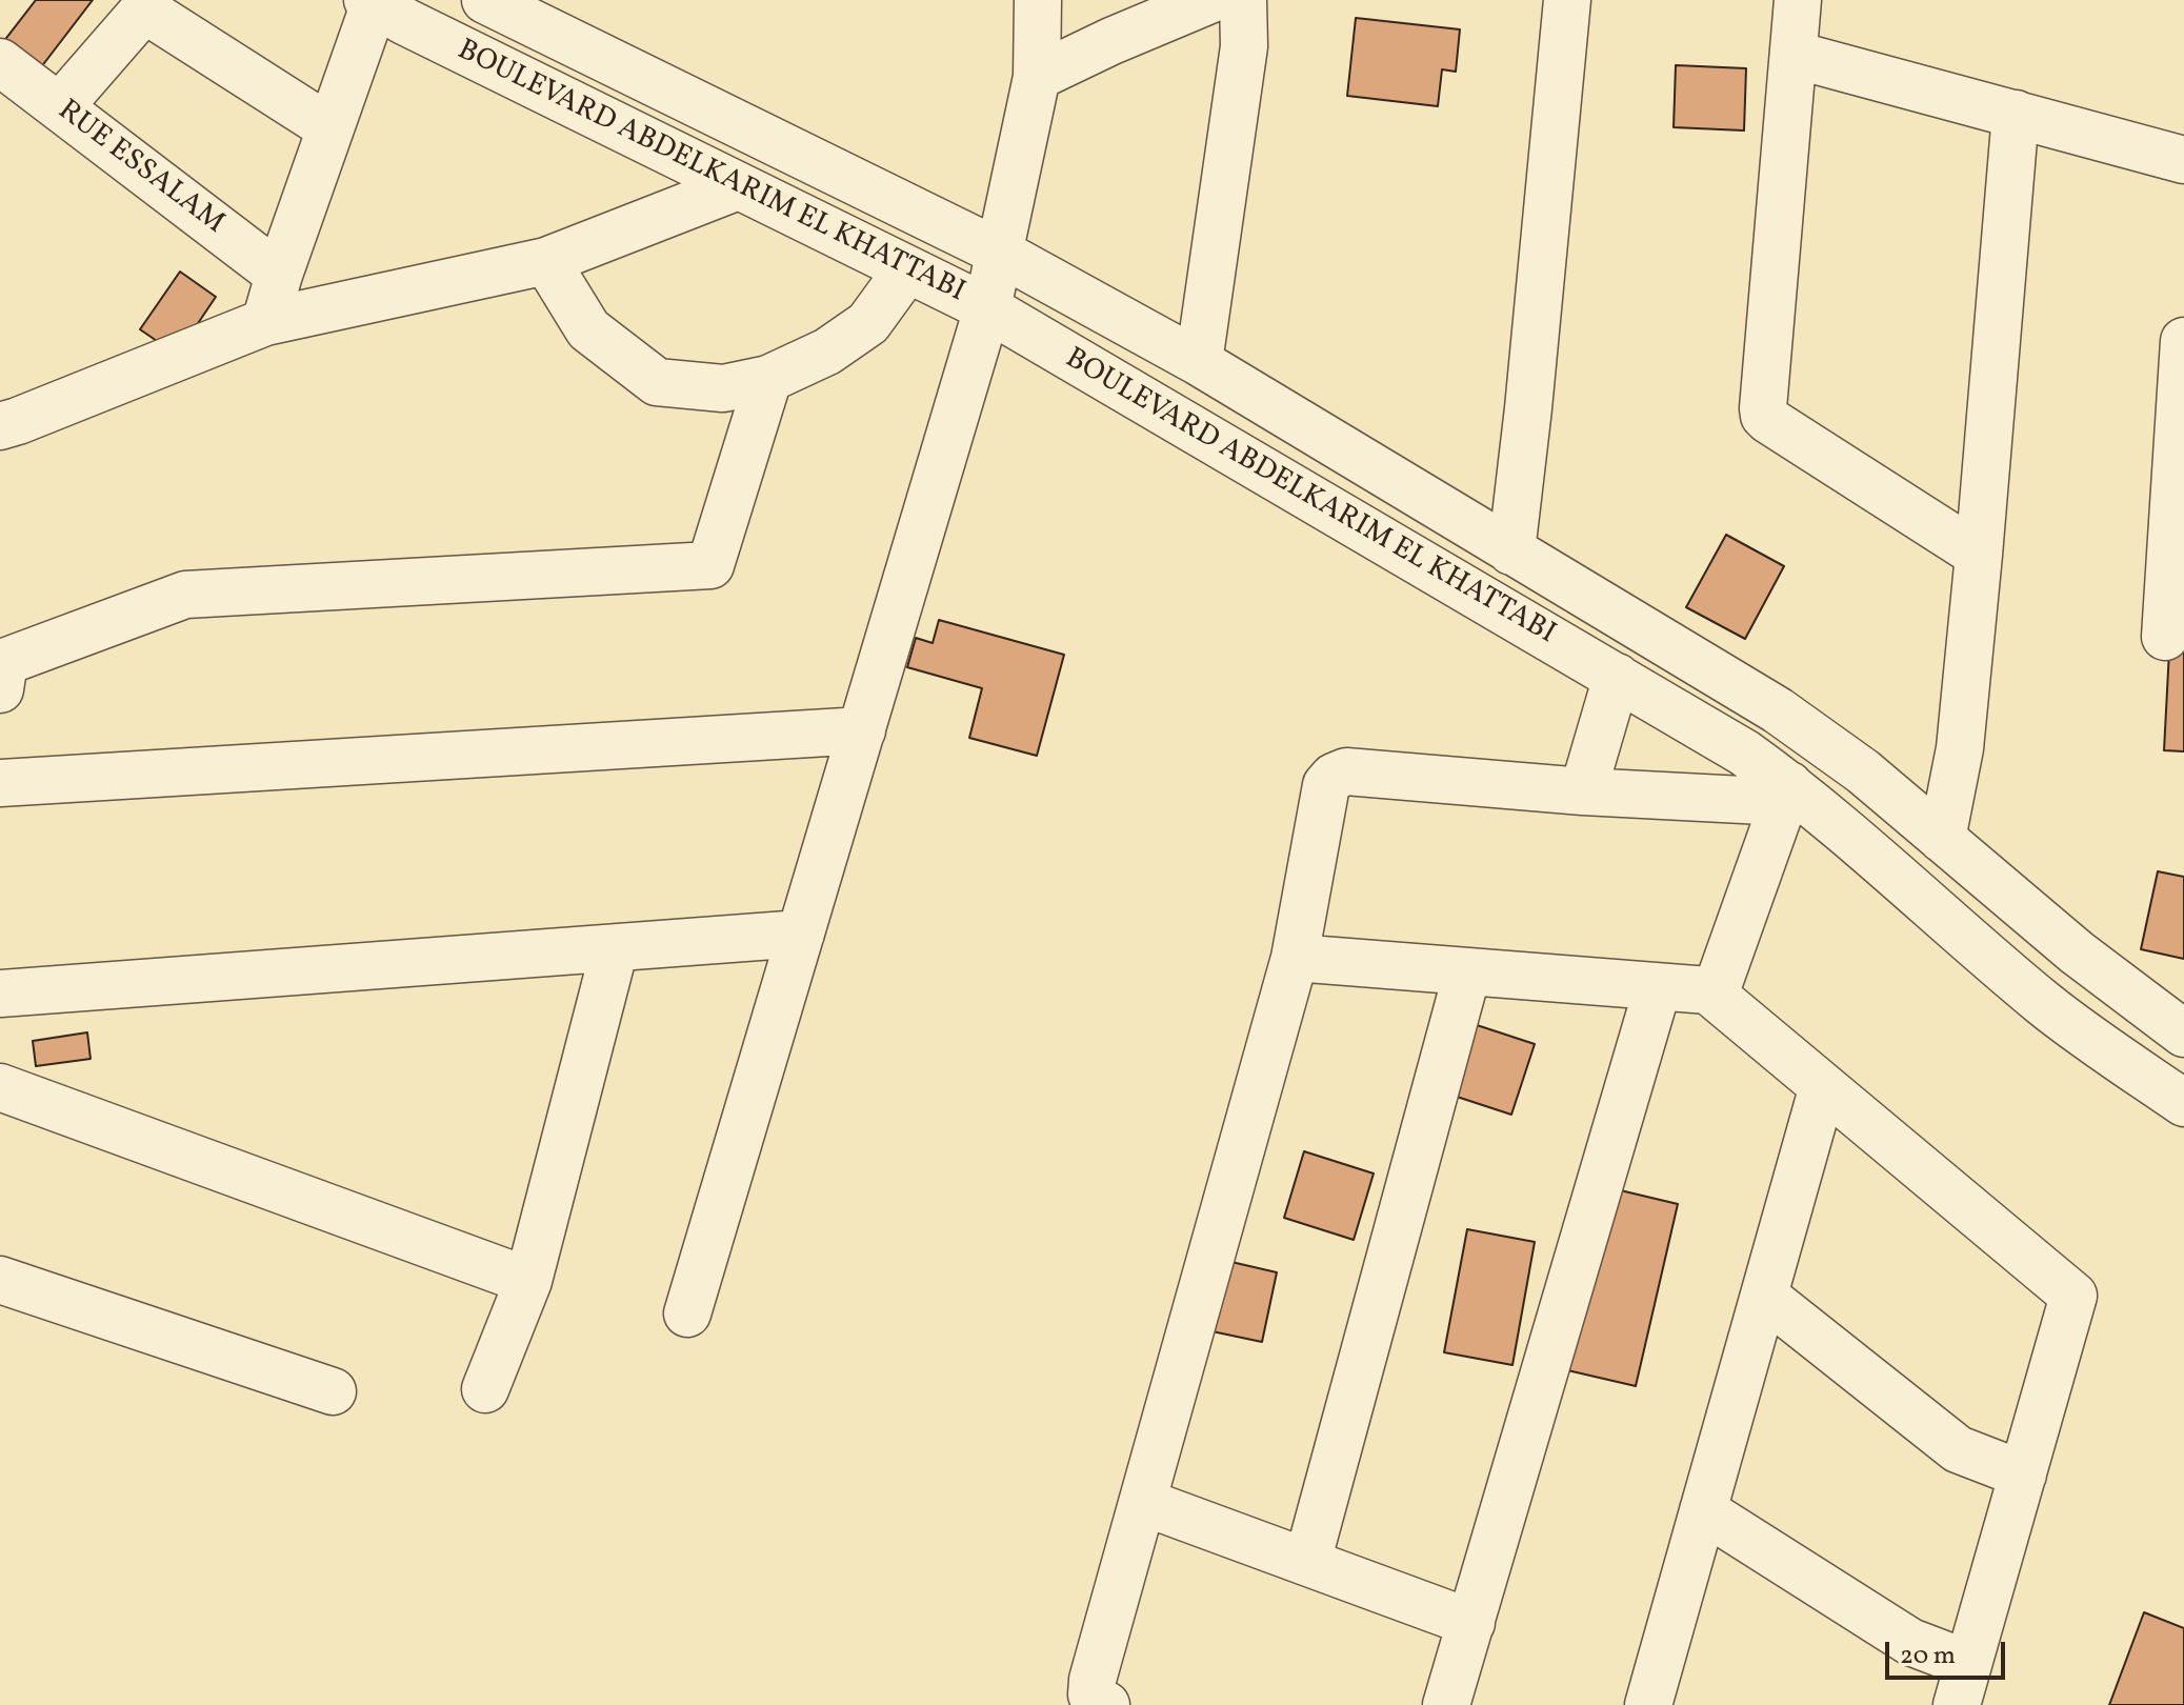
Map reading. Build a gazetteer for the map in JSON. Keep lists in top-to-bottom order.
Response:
{
  "streets": {
    "street": ["RUE ESSALAM", "BOULEVARD ABDELKARIM EL KHATTABI"]
  },
  "scale_bar": "20 m"
}
